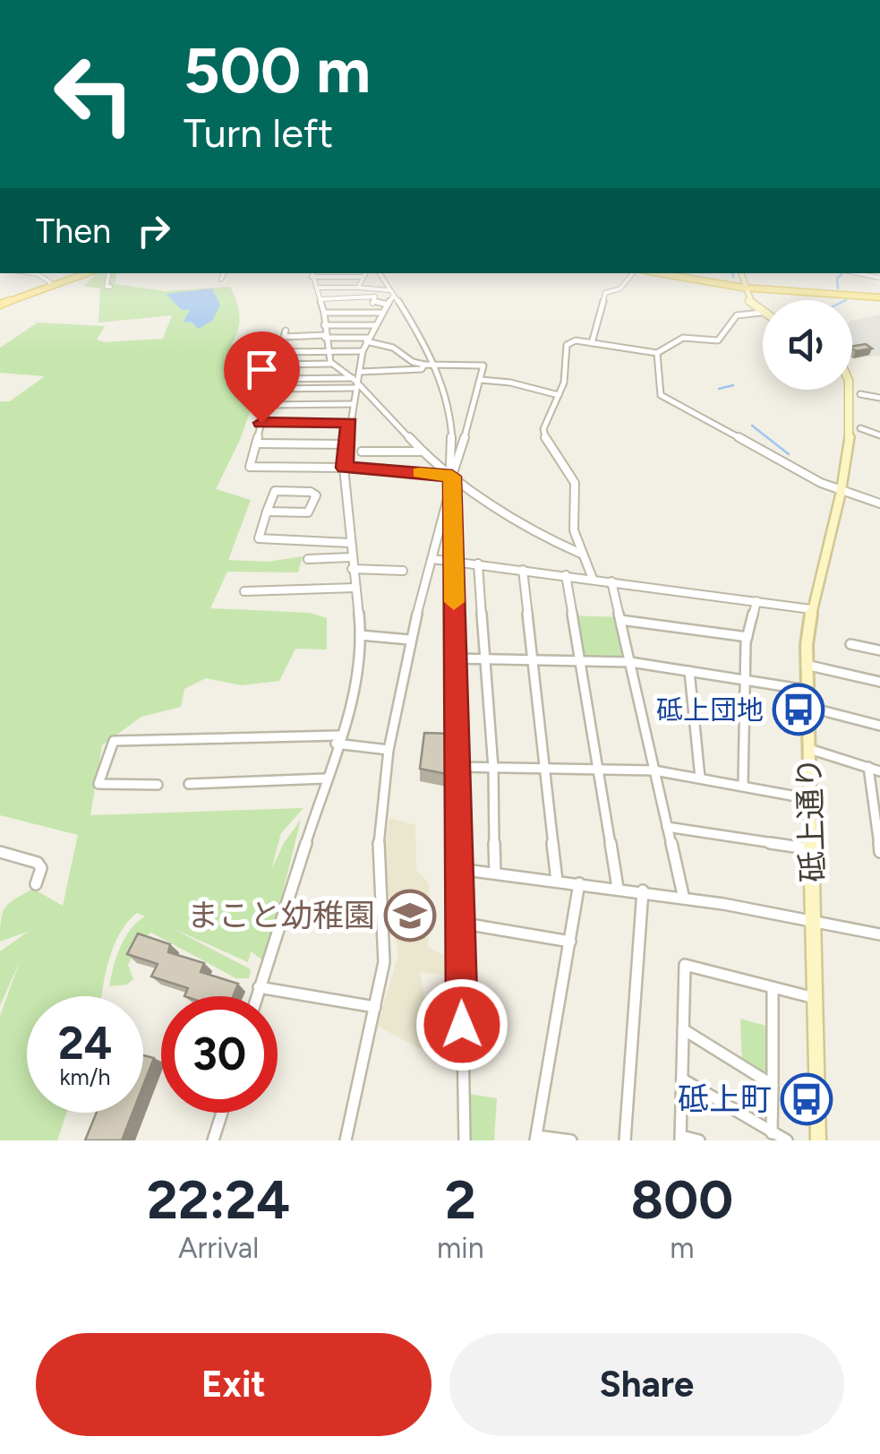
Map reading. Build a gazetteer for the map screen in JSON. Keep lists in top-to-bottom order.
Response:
{
  "streets": {
    "street": ["砥上通り"]
  },
  "places": {
    "bus stop": ["砥上団地", "砥上町"],
    "school or university": ["まこと幼稚園"]
  },
  "page": {
    "turn": ["500 m", "Turn left"],
    "then": "Then",
    "speed": "24 km/h",
    "limit": "30",
    "eta": [
      "22:24",
      "Arrival",
      "2",
      "min",
      "800",
      "m"
    ],
    "buttons": ["Exit", "Share"]
  }
}
